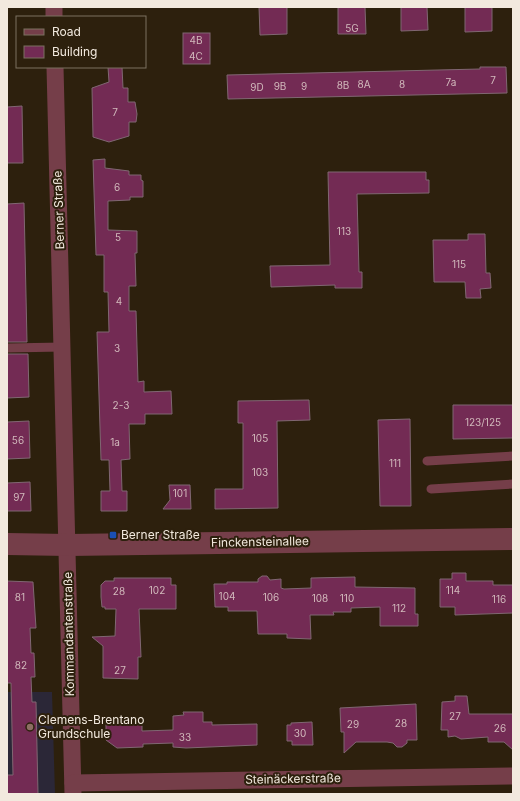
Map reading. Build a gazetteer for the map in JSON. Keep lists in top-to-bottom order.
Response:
{
  "streets": {
    "street": [
      "Berner Straße",
      "Finckensteinallee",
      "Kommandantenstraße",
      "Steinäckerstraße"
    ]
  },
  "crossings": [
    ["Berner Straße", "Finckensteinallee"],
    ["Berner Straße", "Kommandantenstraße"],
    ["Finckensteinallee", "Kommandantenstraße"],
    ["Kommandantenstraße", "Steinäckerstraße"]
  ],
  "places": {
    "transit": ["Berner Straße"],
    "other": ["Clemens-Brentano Grundschule"]
  },
  "house_numbers": [
    "5G",
    "4B",
    "4C",
    "7",
    "7a",
    "8A",
    "8",
    "8B",
    "9B",
    "9",
    "9D",
    "7",
    "6",
    "113",
    "5",
    "115",
    "4",
    "3",
    "2-3",
    "123/125",
    "105",
    "56",
    "1a",
    "111",
    "103",
    "101",
    "97",
    "102",
    "114",
    "28",
    "104",
    "81",
    "106",
    "108",
    "110",
    "116",
    "112",
    "82",
    "27",
    "27",
    "28",
    "29",
    "26",
    "30",
    "33"
  ],
  "legend": ["Road", "Building"]
}
